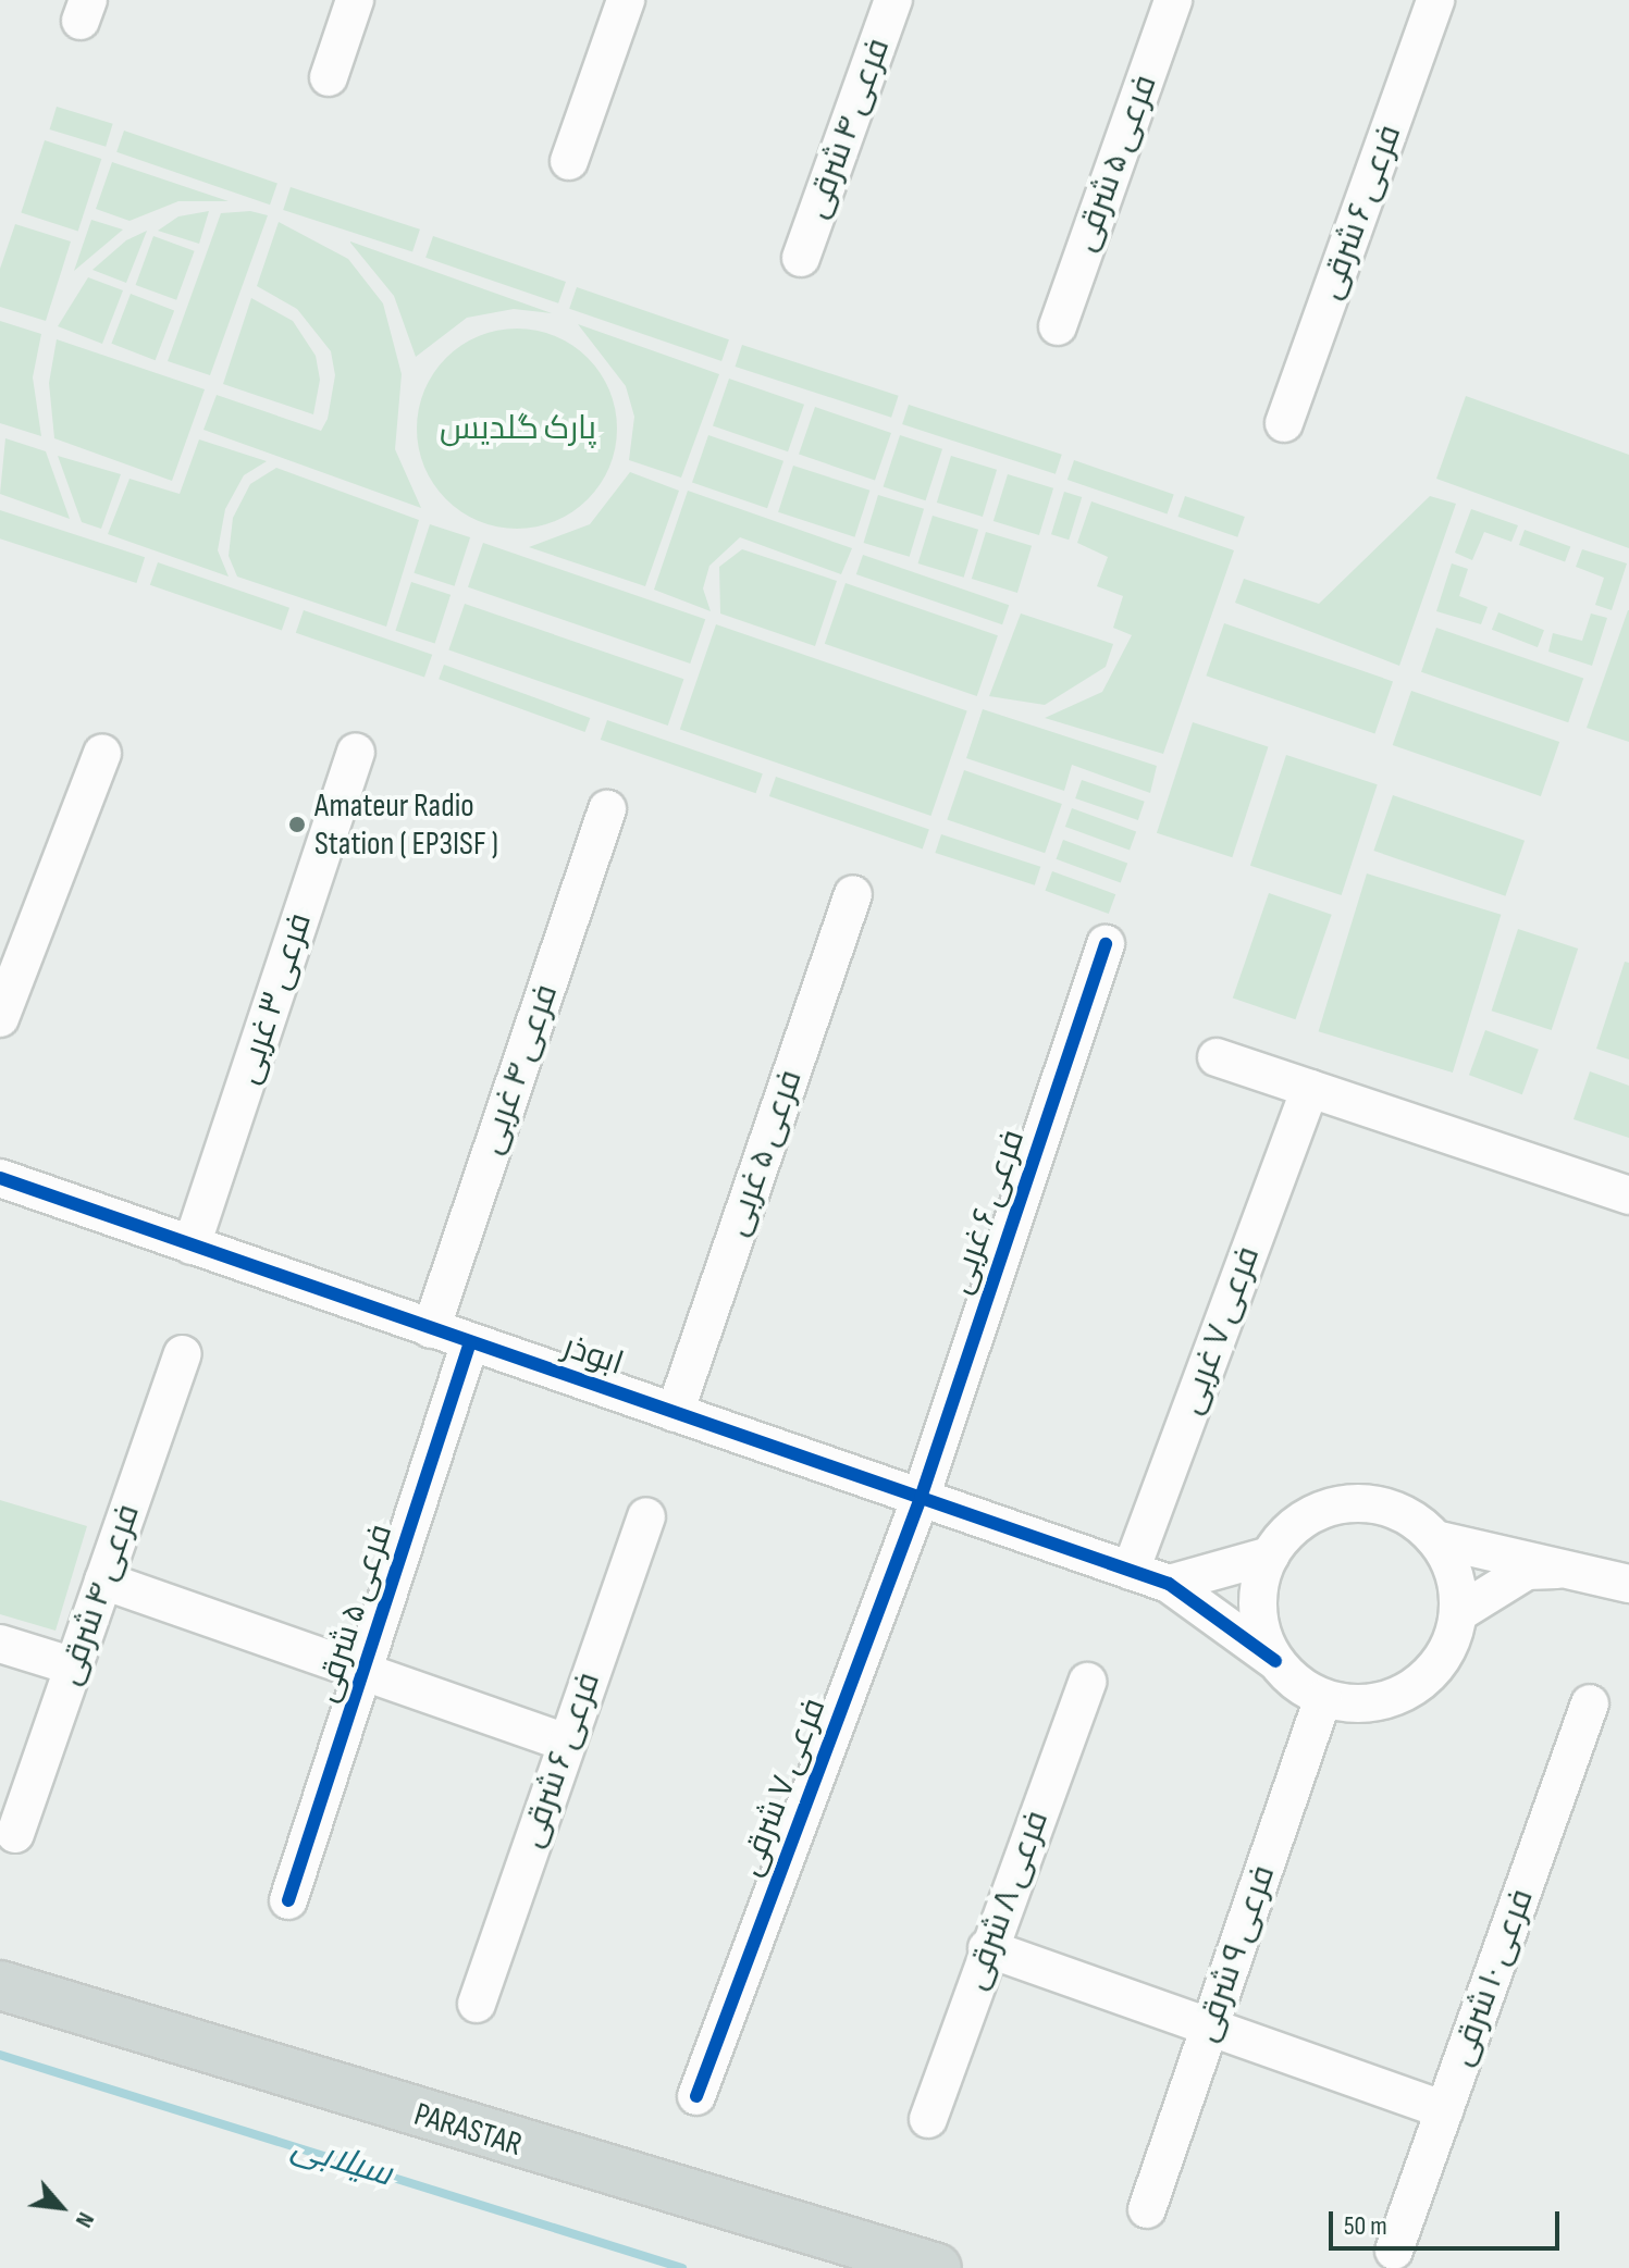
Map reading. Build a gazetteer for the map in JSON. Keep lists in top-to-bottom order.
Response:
{
  "streets": {
    "main road": ["PARASTAR"],
    "street": [
      "فرعی ۴ شرقی",
      "فرعی ۵ شرقی",
      "فرعی ۶ شرقی",
      "فرعی ۳ غربی",
      "فرعی ۴ غربی",
      "فرعی ۵ غربی",
      "فرعی ۶ غربی",
      "فرعی ۷ غربی",
      "ابوذر",
      "فرعی ۷ شرقی",
      "فرعی ۸ شرقی",
      "فرعی ۹ شرقی",
      "فرعی ۱۰ شرقی"
    ]
  },
  "crossings": [
    ["فرعی ۵ شرقی", "ابوذر"],
    ["فرعی ۳ غربی", "ابوذر"],
    ["فرعی ۴ غربی", "ابوذر"],
    ["فرعی ۵ غربی", "ابوذر"],
    ["فرعی ۶ غربی", "ابوذر"],
    ["فرعی ۶ غربی", "فرعی ۷ شرقی"],
    ["فرعی ۷ غربی", "ابوذر"],
    ["ابوذر", "فرعی ۷ شرقی"],
    ["ابوذر", "فرعی ۹ شرقی"]
  ],
  "water": ["سیلابی"],
  "parks": ["پارک گلدیس"],
  "places": ["Amateur Radio Station ( EP3ISF )"],
  "scale_bar": "50 m",
  "north": "bottom right"
}
